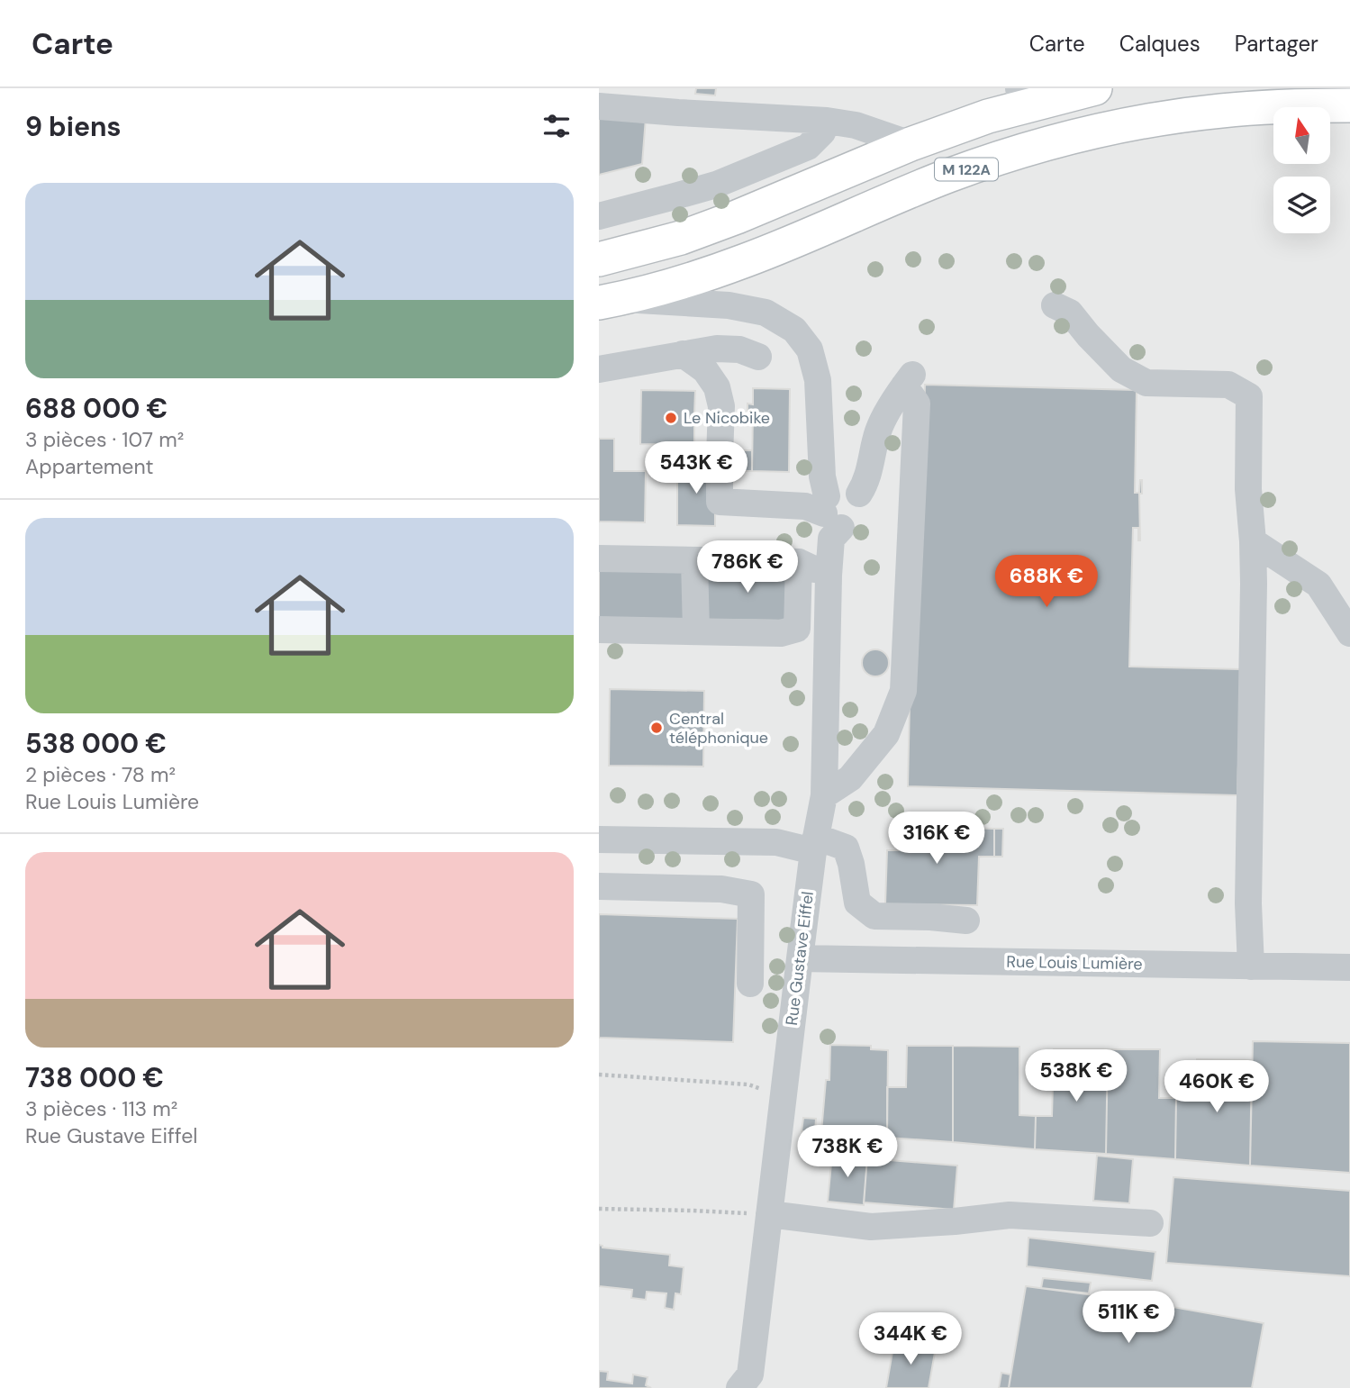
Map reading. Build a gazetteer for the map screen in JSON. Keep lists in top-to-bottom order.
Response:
{
  "streets": {
    "main road": ["M 122A"],
    "street": ["Rue Gustave Eiffel", "Rue Louis Lumière"]
  },
  "crossings": [
    ["M 122A", "Rue Gustave Eiffel"],
    ["Rue Gustave Eiffel", "Rue Louis Lumière"]
  ],
  "places": ["Le Nicobike", "Central téléphonique"],
  "north": "top",
  "page": {
    "header": "Carte",
    "nav": ["Carte", "Calques", "Partager"],
    "heading": "9 biens",
    "list": [
      {
        "name": "688 000 €",
        "note": "3 pièces · 107 m² · Appartement"
      },
      {
        "name": "538 000 €",
        "note": "2 pièces · 78 m² · Rue Louis Lumière"
      },
      {
        "name": "738 000 €",
        "note": "3 pièces · 113 m² · Rue Gustave Eiffel"
      }
    ],
    "price": [
      "543K €",
      "786K €",
      "688K €",
      "316K €",
      "538K €",
      "460K €",
      "738K €",
      "511K €",
      "344K €"
    ]
  }
}
